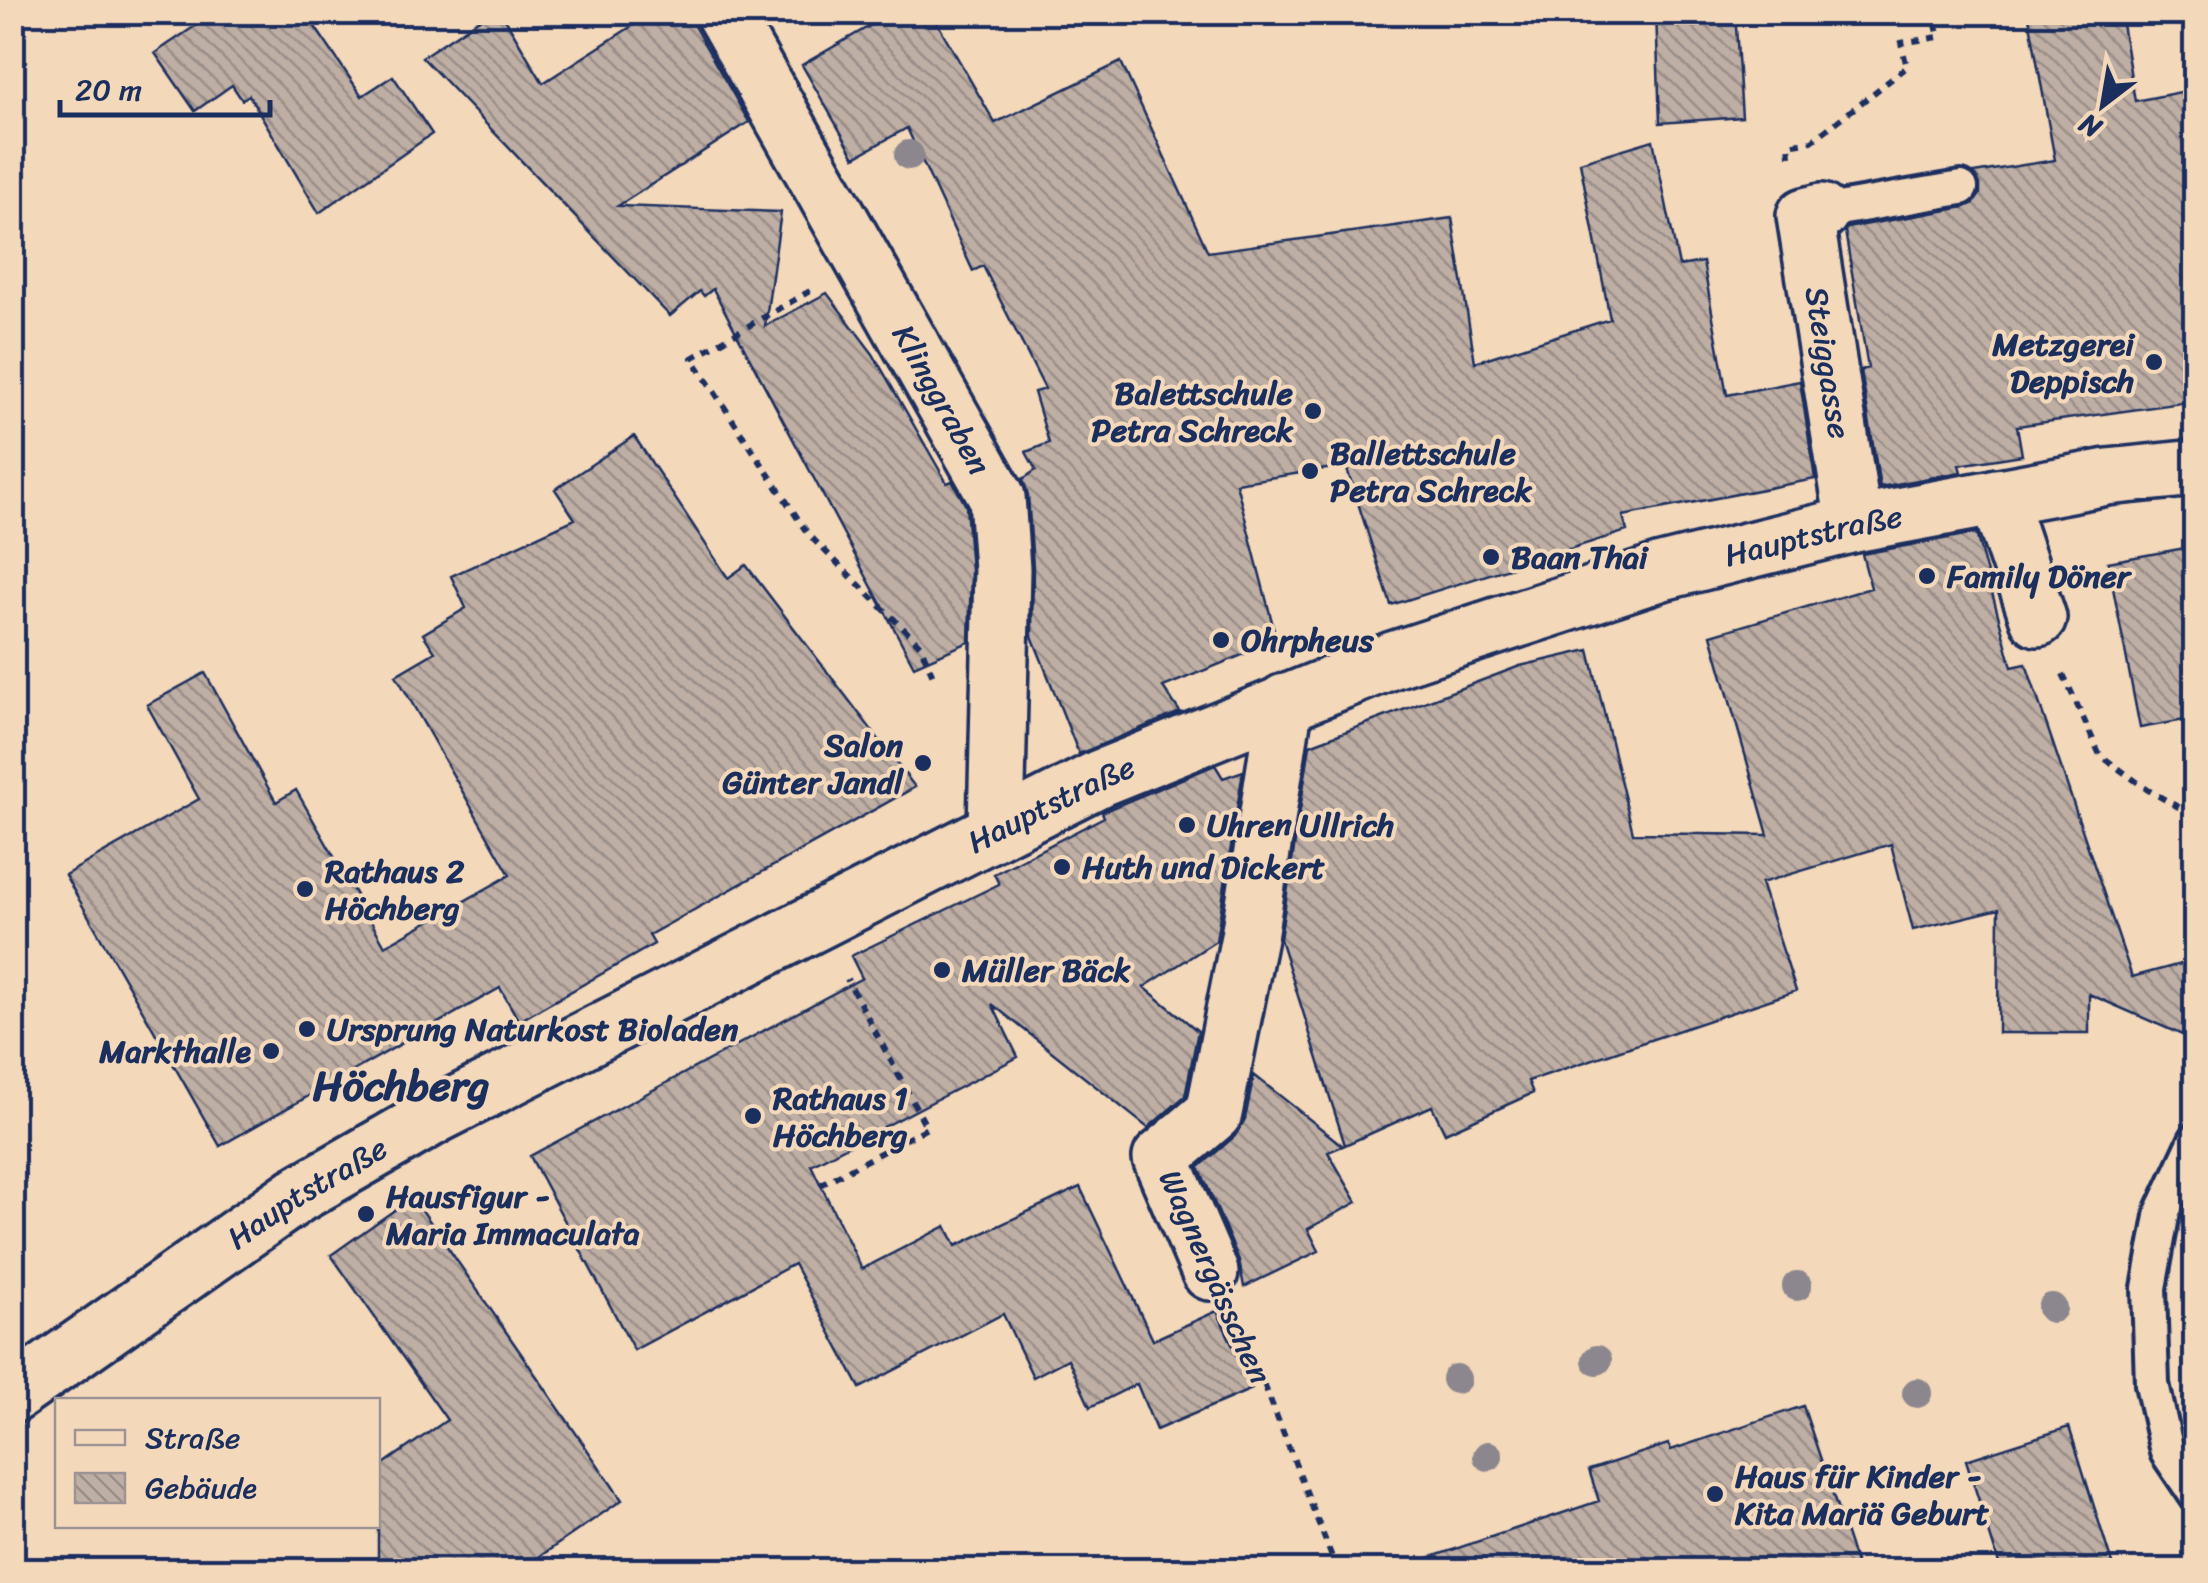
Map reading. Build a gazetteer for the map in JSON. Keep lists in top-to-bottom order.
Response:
{
  "streets": {
    "street": [
      "Steiggasse",
      "Klinggraben",
      "Hauptstraße",
      "Wagnergässchen"
    ]
  },
  "crossings": [
    ["Steiggasse", "Hauptstraße"],
    ["Klinggraben", "Hauptstraße"],
    ["Hauptstraße", "Wagnergässchen"]
  ],
  "districts": ["Höchberg"],
  "places": [
    "Metzgerei Deppisch",
    "Balettschule Petra Schreck",
    "Ballettschule Petra Schreck",
    "Baan Thai",
    "Family Döner",
    "Ohrpheus",
    "Salon Günter Jandl",
    "Uhren Ullrich",
    "Huth und Dickert",
    "Rathaus 2 Höchberg",
    "Müller Bäck",
    "Ursprung Naturkost Bioladen",
    "Markthalle",
    "Rathaus 1 Höchberg",
    "Hausfigur - Maria Immaculata",
    "Haus für Kinder - Kita Mariä Geburt"
  ],
  "legend": ["Straße", "Gebäude"],
  "scale_bar": "20 m",
  "north": "bottom left"
}
